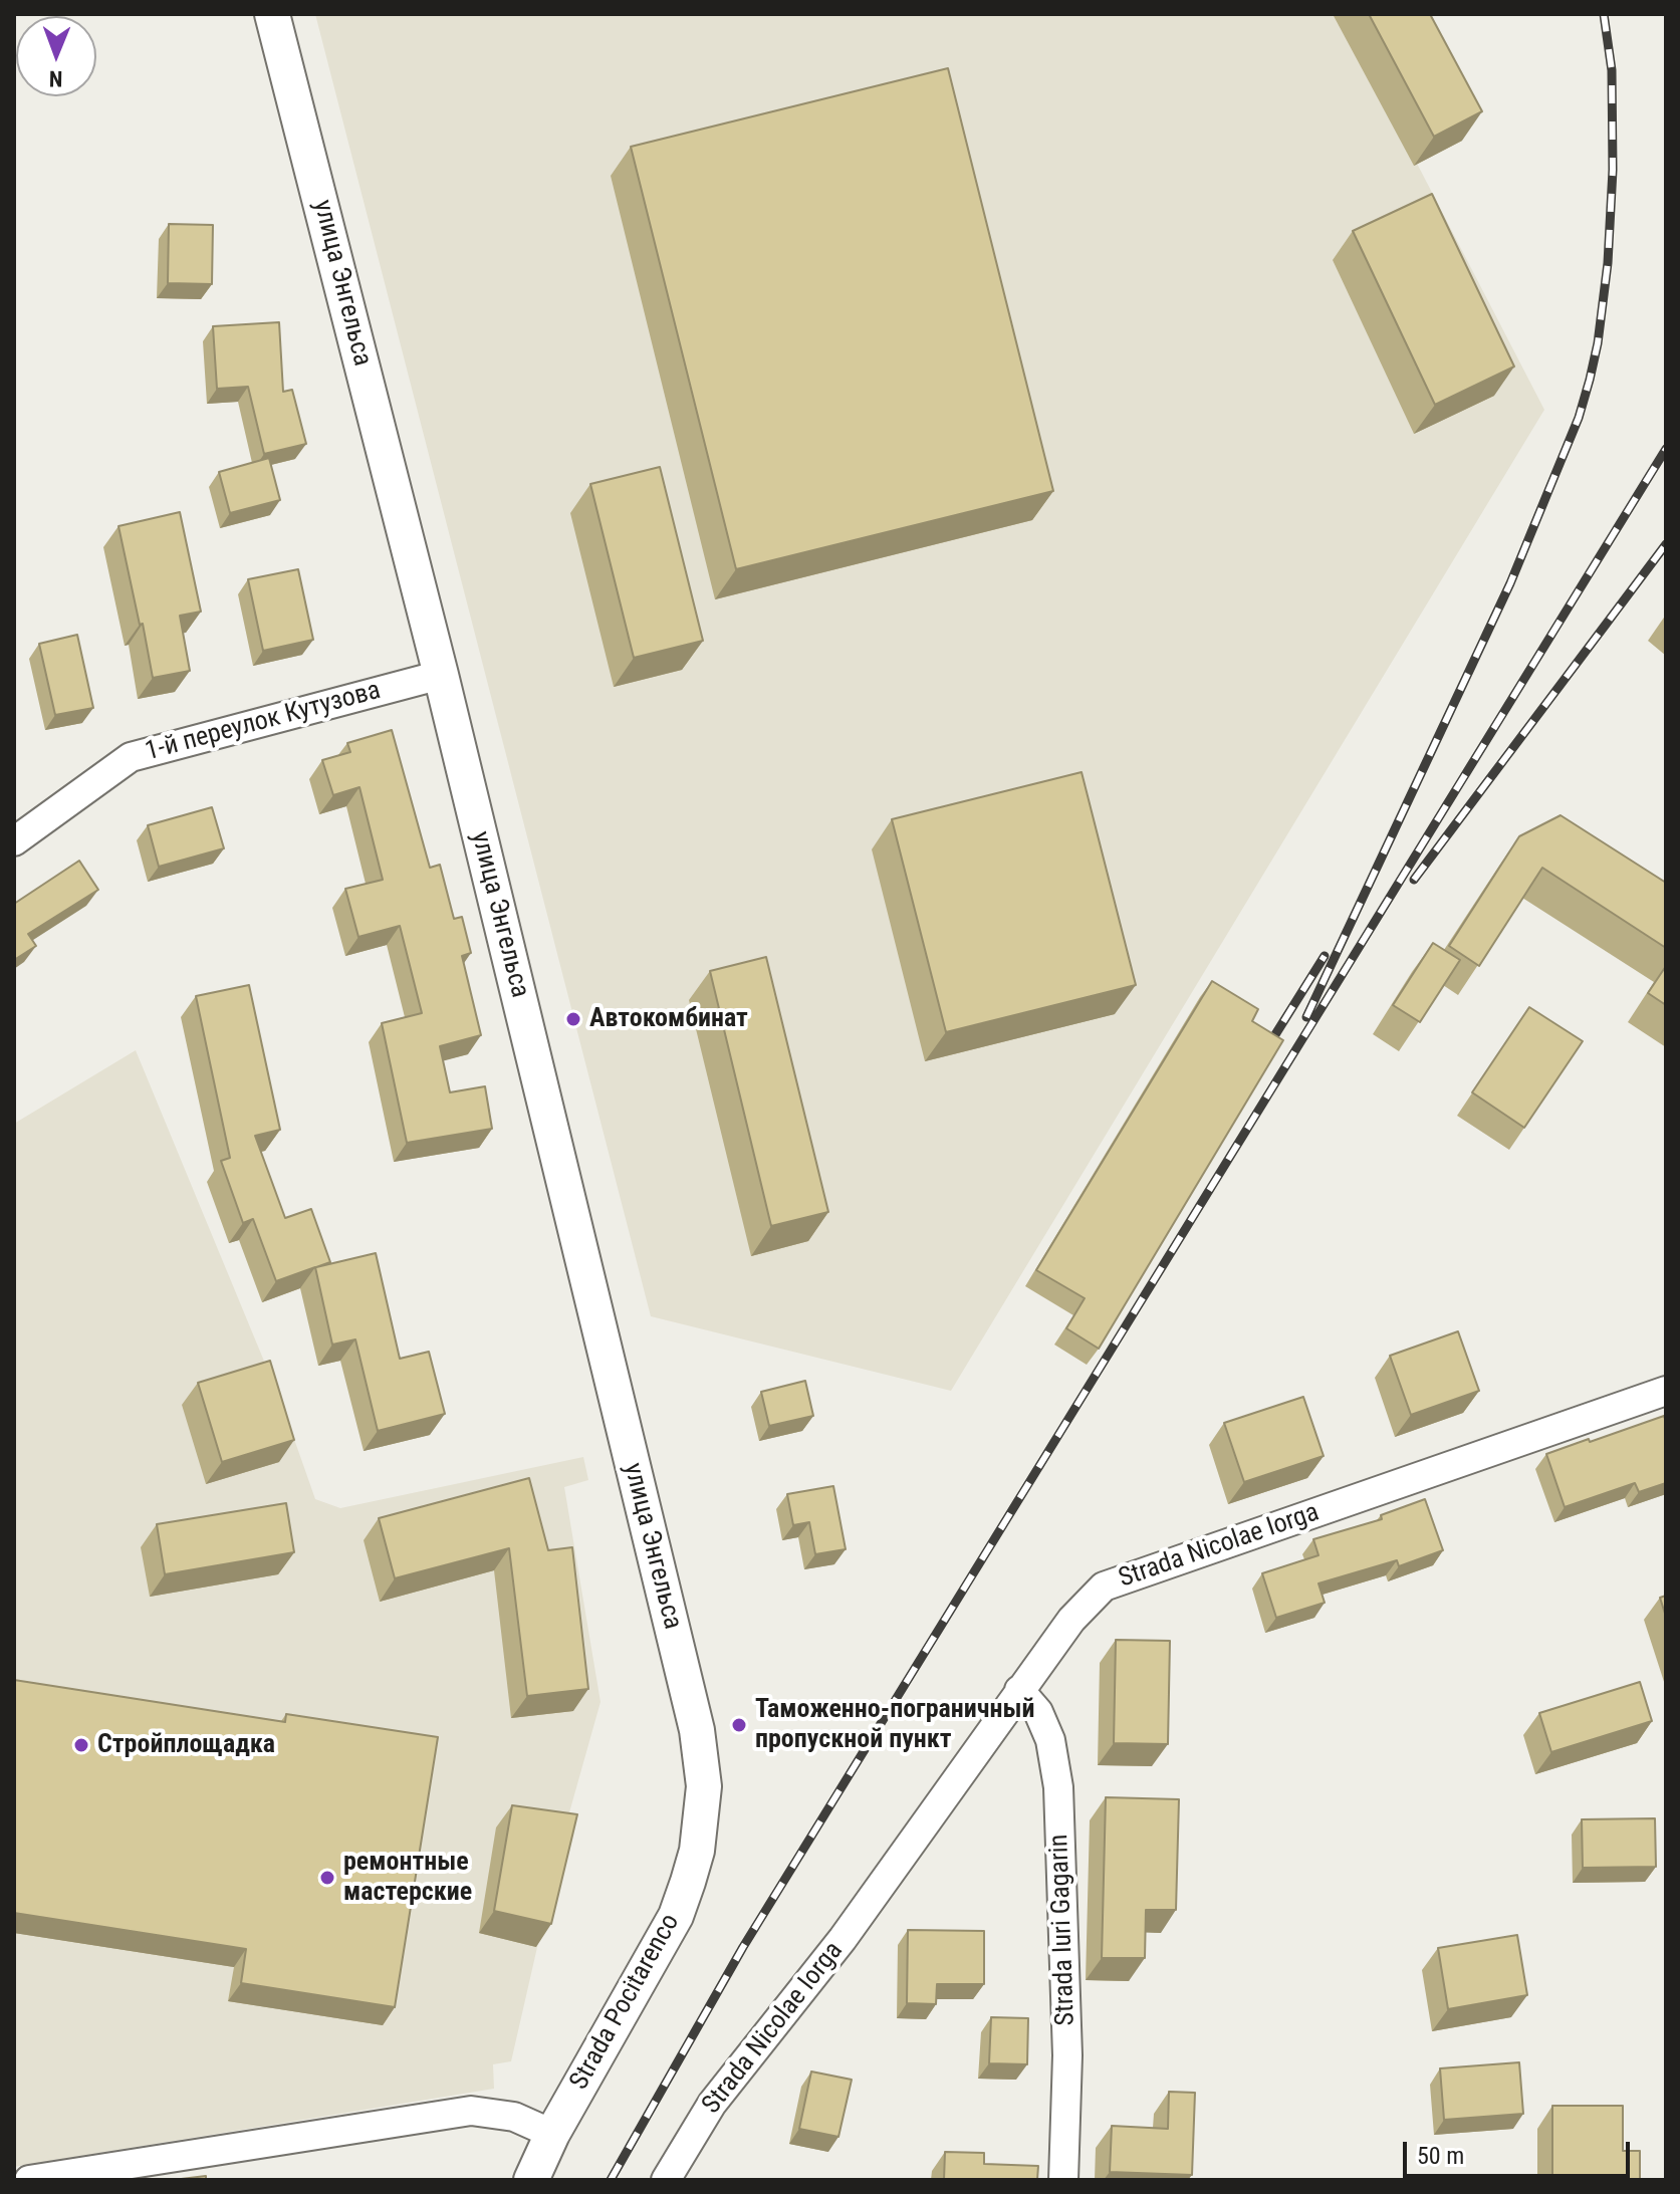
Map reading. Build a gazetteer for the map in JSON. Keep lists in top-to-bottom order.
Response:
{
  "streets": {
    "street": [
      "улица Энгельса",
      "1-й переулок Кутузова",
      "Strada Nicolae Iorga",
      "Strada Iuri Gagarin",
      "Strada Pocitarenco"
    ]
  },
  "crossings": [
    ["улица Энгельса", "1-й переулок Кутузова"],
    ["улица Энгельса", "Strada Pocitarenco"],
    ["Strada Nicolae Iorga", "Strada Iuri Gagarin"]
  ],
  "places": [
    "Автокомбинат",
    "Таможенно-пограничный пропускной пункт",
    "Стройплощадка",
    "ремонтные мастерские"
  ],
  "scale_bar": "50 m",
  "north": "bottom"
}
